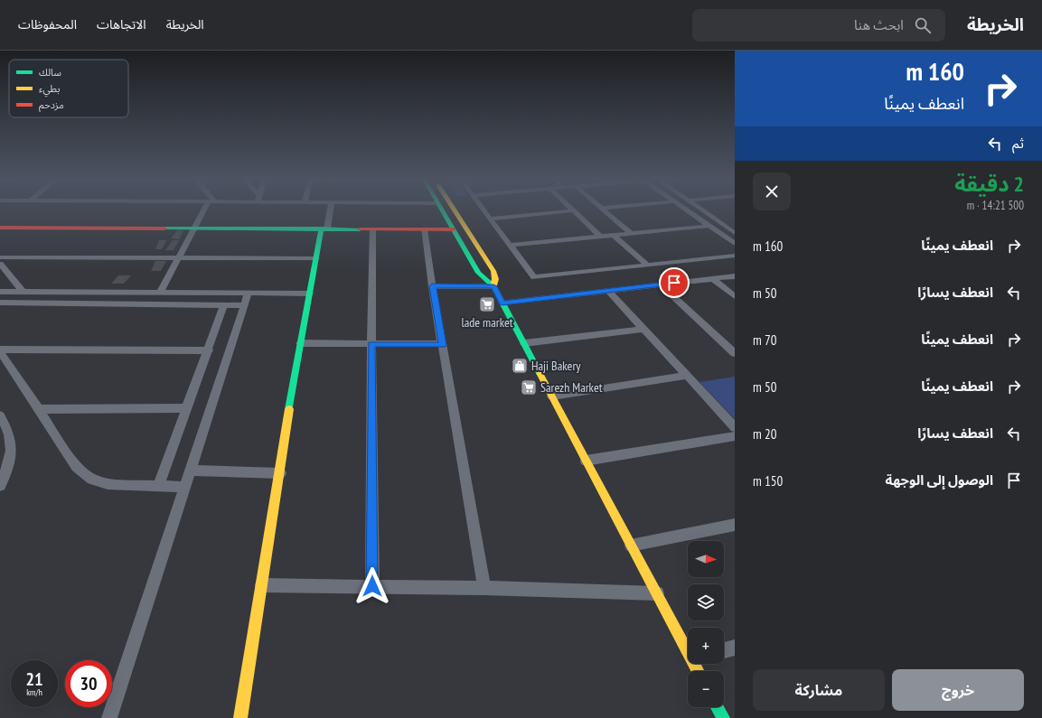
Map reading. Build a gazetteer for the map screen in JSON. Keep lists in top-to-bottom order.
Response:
{
  "places": {
    "supermarket": ["lade market", "Sarezh Market"],
    "shop": ["Haji Bakery"]
  },
  "legend": ["سالك", "بطيء", "مزدحم"],
  "north": "right",
  "page": {
    "header": "الخريطة",
    "search": "ابحث هنا",
    "nav": ["الخريطة", "الاتجاهات", "المحفوظات"],
    "turn": ["160 m", "انعطف يمينًا"],
    "then": "ثم",
    "heading": ["2 دقيقة", "500 m · 14:21"],
    "list": [
      {
        "name": "انعطف يمينًا",
        "value": "160 m"
      },
      {
        "name": "انعطف يسارًا",
        "value": "50 m"
      },
      {
        "name": "انعطف يمينًا",
        "value": "70 m"
      },
      {
        "name": "انعطف يمينًا",
        "value": "50 m"
      },
      {
        "name": "انعطف يسارًا",
        "value": "20 m"
      },
      {
        "name": "الوصول إلى الوجهة",
        "value": "150 m"
      }
    ],
    "map_buttons": ["+", "−"],
    "speed": "21 km/h",
    "limit": "30",
    "buttons": ["خروج", "مشاركة"]
  }
}
